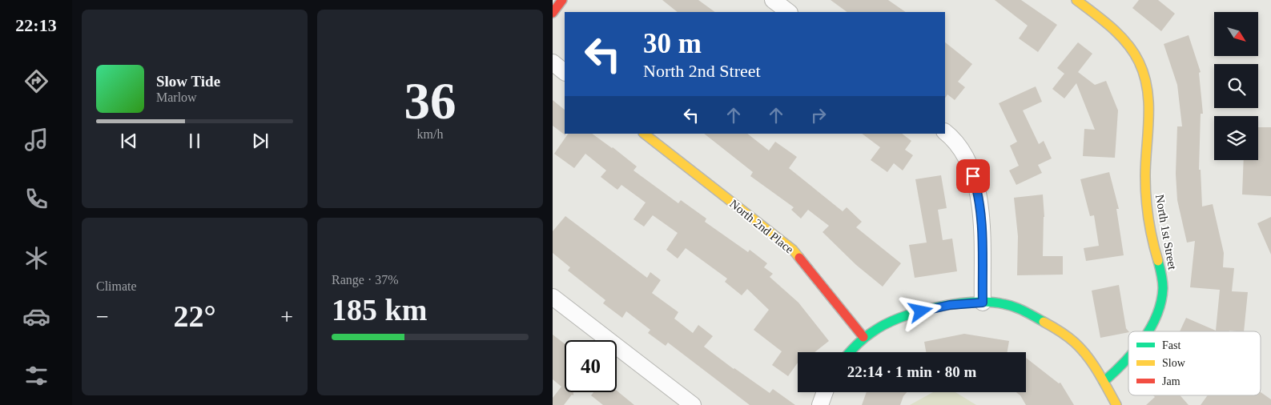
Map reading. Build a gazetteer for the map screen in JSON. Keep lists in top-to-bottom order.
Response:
{
  "streets": {
    "street": ["North 2nd Place", "North 1st Street"]
  },
  "legend": ["Fast", "Slow", "Jam"],
  "north": "bottom right",
  "page": {
    "tabs": "22:13",
    "tile": [
      ["36", "km/h"],
      "Climate",
      ["Range · 37%", "185 km"]
    ],
    "turn": ["30 m", "North 2nd Street"],
    "song": ["Slow Tide", "Marlow"],
    "heat": ["−", "22°", "+"],
    "limit": "40",
    "trip": "22:14 · 1 min · 80 m"
  }
}
